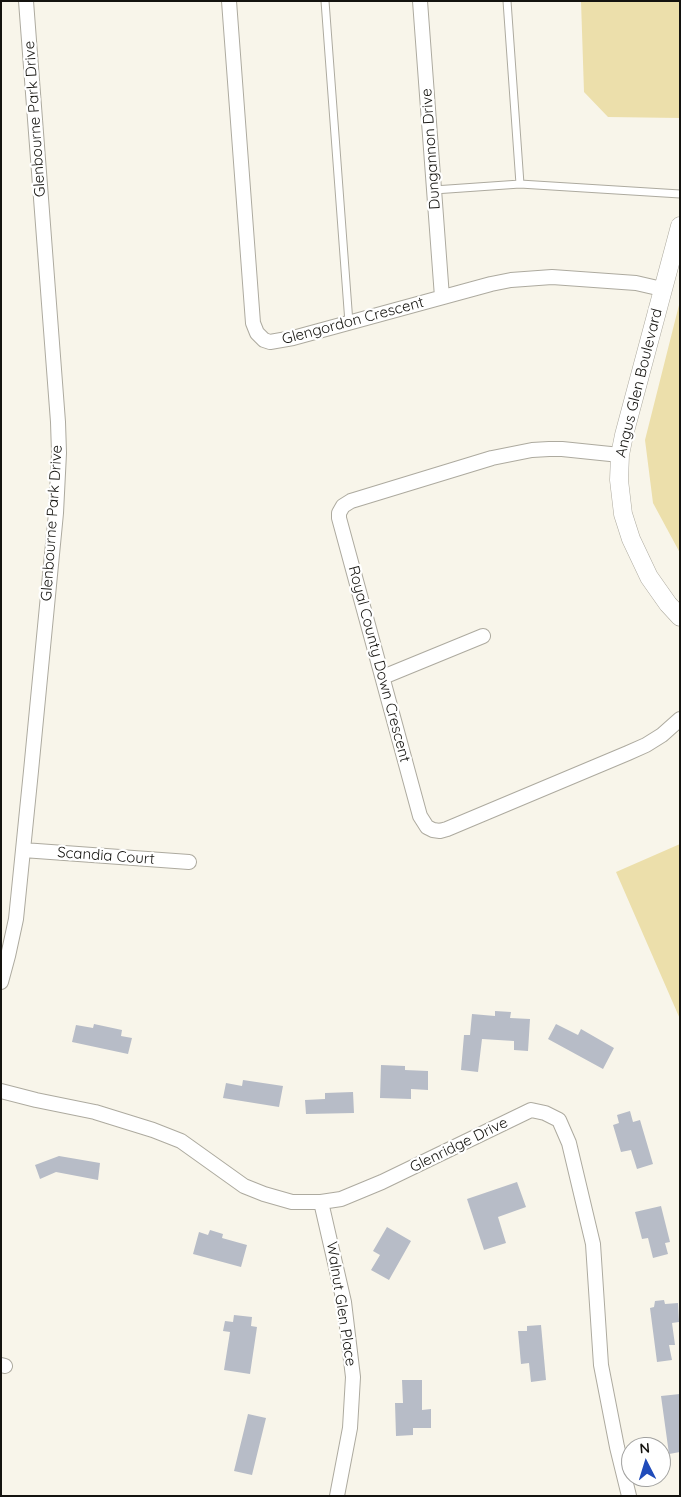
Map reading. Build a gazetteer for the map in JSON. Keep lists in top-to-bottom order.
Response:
{
  "streets": {
    "street": [
      "Glenbourne Park Drive",
      "Dungannon Drive",
      "Glengordon Crescent",
      "Angus Glen Boulevard",
      "Royal County Down Crescent",
      "Scandia Court",
      "Glenridge Drive",
      "Walnut Glen Place"
    ]
  },
  "crossings": [
    ["Glenbourne Park Drive", "Scandia Court"],
    ["Dungannon Drive", "Glengordon Crescent"],
    ["Glengordon Crescent", "Angus Glen Boulevard"],
    ["Angus Glen Boulevard", "Royal County Down Crescent"],
    ["Glenridge Drive", "Walnut Glen Place"]
  ],
  "north": "top"
}
